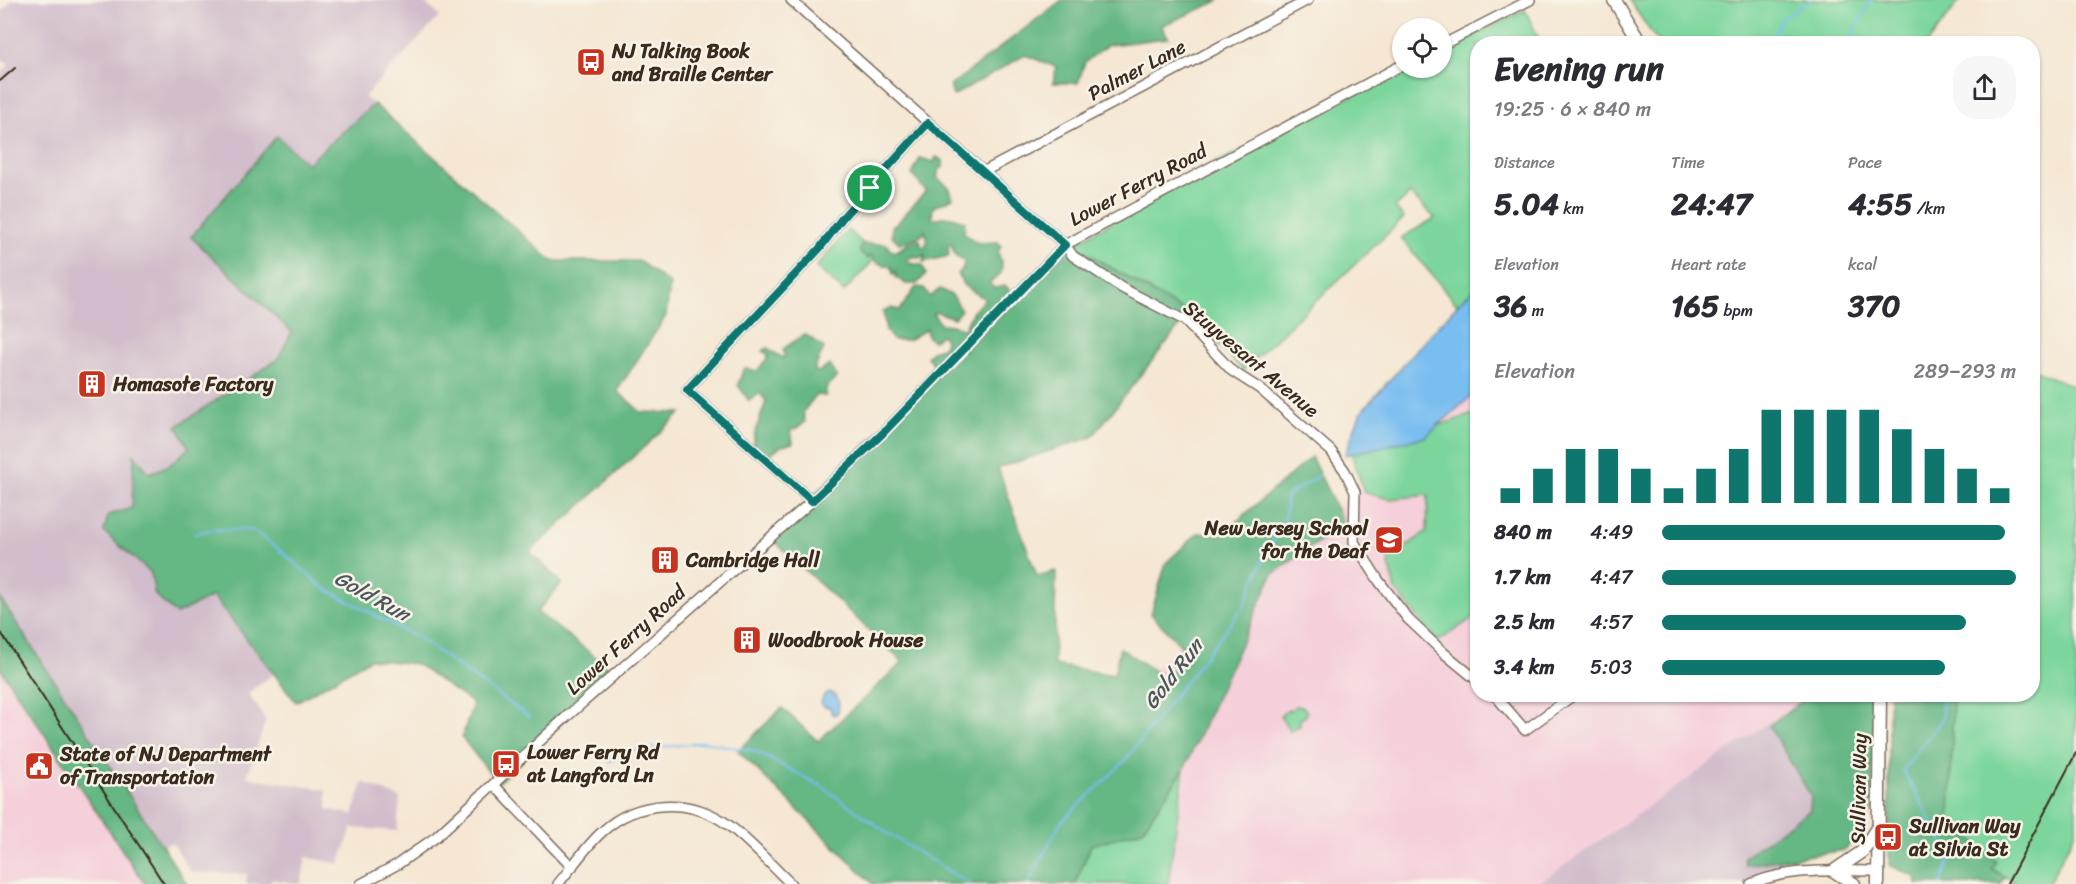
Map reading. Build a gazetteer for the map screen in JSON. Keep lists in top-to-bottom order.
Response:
{
  "streets": {
    "main road": ["Sullivan Way"],
    "street": ["Palmer Lane", "Lower Ferry Road", "Stuyvesant Avenue"]
  },
  "crossings": [
    ["Palmer Lane", "Stuyvesant Avenue"],
    ["Lower Ferry Road", "Stuyvesant Avenue"]
  ],
  "water": ["Gold Run"],
  "places": {
    "bus stop": ["NJ Talking Book and Braille Center", "Lower Ferry Rd at Langford Ln", "Sullivan Way at Silvia St"],
    "building": ["Homasote Factory", "Cambridge Hall", "Woodbrook House"],
    "school or university": ["New Jersey School for the Deaf"],
    "public building": ["State of NJ Department of Transportation"]
  },
  "page": {
    "heading": ["Evening run", "19:25 · 6 × 840 m"],
    "stats": [
      ["Distance", "5.04 km"],
      ["Time", "24:47"],
      ["Pace", "4:55 /km"],
      ["Elevation", "36 m"],
      ["Heart rate", "165 bpm"],
      ["kcal", "370"]
    ],
    "chart": ["Elevation", "289–293 m"],
    "list": [
      {
        "name": "840 m",
        "note": "4:49"
      },
      {
        "name": "1.7 km",
        "note": "4:47"
      },
      {
        "name": "2.5 km",
        "note": "4:57"
      },
      {
        "name": "3.4 km",
        "note": "5:03"
      }
    ]
  }
}
